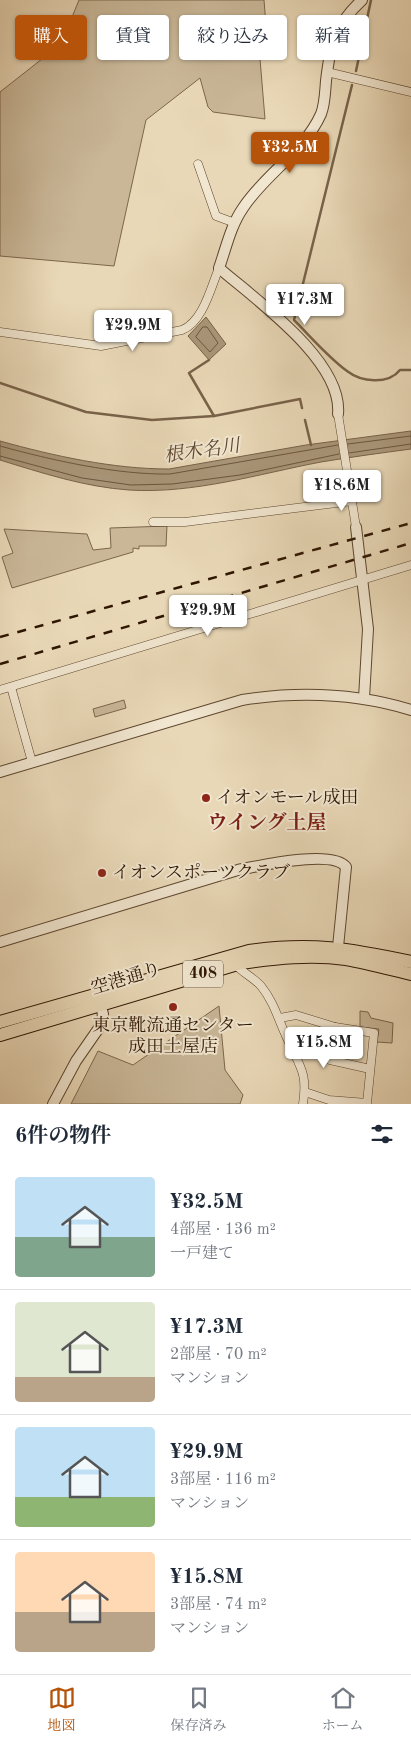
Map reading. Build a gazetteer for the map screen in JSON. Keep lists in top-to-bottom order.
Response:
{
  "streets": {
    "highway": ["408", "空港通り"]
  },
  "districts": ["ウイング土屋"],
  "water": ["根木名川"],
  "places": ["イオンモール成田", "イオンスポーツクラブ", "東京靴流通センター 成田土屋店"],
  "page": {
    "chip": [
      "購入",
      "賃貸",
      "絞り込み",
      "新着"
    ],
    "price": [
      "¥32.5M",
      "¥17.3M",
      "¥29.9M",
      "¥18.6M",
      "¥29.9M",
      "¥15.8M"
    ],
    "heading": "6件の物件",
    "list": [
      {
        "name": "¥32.5M",
        "note": "4部屋 · 136 m² · 一戸建て"
      },
      {
        "name": "¥17.3M",
        "note": "2部屋 · 70 m² · マンション"
      },
      {
        "name": "¥29.9M",
        "note": "3部屋 · 116 m² · マンション"
      },
      {
        "name": "¥15.8M",
        "note": "3部屋 · 74 m² · マンション"
      }
    ],
    "tabs": ["地図", "保存済み", "ホーム"]
  }
}
